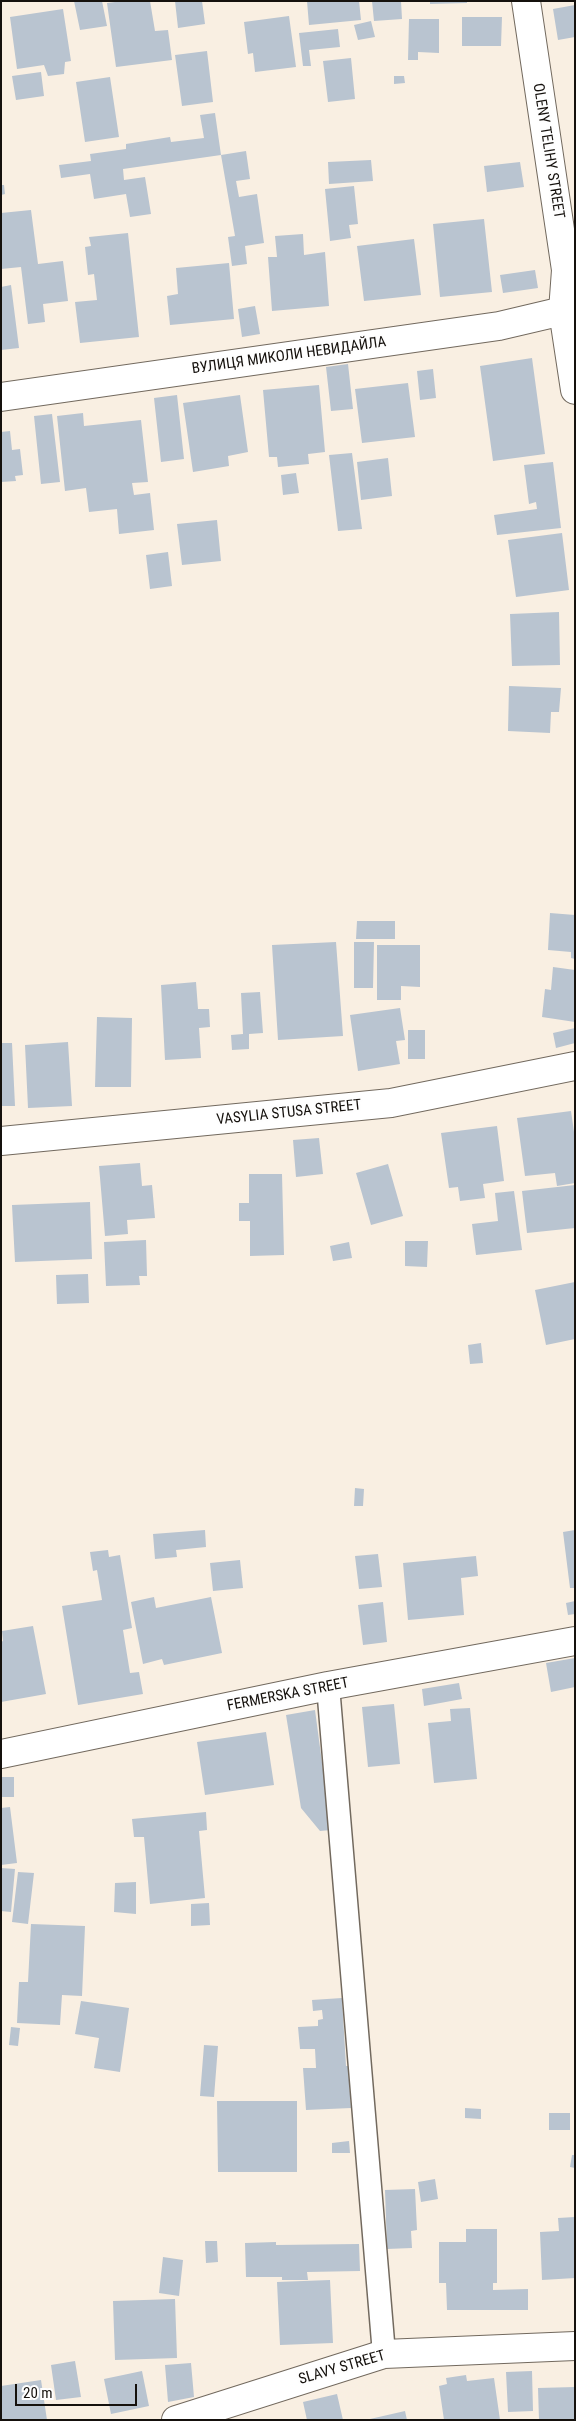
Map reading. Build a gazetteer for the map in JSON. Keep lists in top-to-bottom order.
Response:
{
  "streets": {
    "street": [
      "OLENY TELIHY STREET",
      "ВУЛИЦЯ МИКОЛИ НЕВИДАЙЛА",
      "VASYLIA STUSA STREET",
      "FERMERSKA STREET",
      "SLAVY STREET"
    ]
  },
  "crossings": [
    ["OLENY TELIHY STREET", "ВУЛИЦЯ МИКОЛИ НЕВИДАЙЛА"]
  ],
  "scale_bar": "20 m"
}
